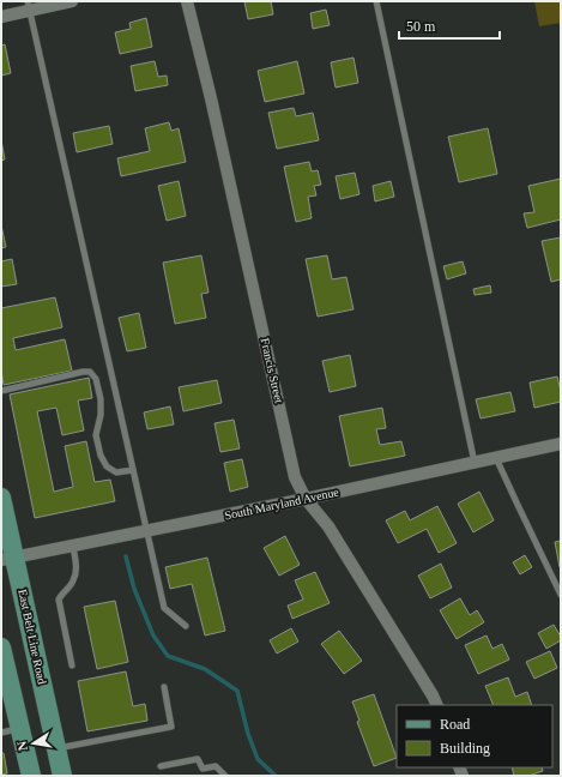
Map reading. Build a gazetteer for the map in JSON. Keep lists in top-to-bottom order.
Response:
{
  "streets": {
    "main road": ["East Belt Line Road"],
    "street": ["Francis Street", "South Maryland Avenue"]
  },
  "crossings": [
    ["Francis Street", "South Maryland Avenue"],
    ["South Maryland Avenue", "East Belt Line Road"]
  ],
  "legend": ["Road", "Building"],
  "scale_bar": "50 m",
  "north": "left"
}
